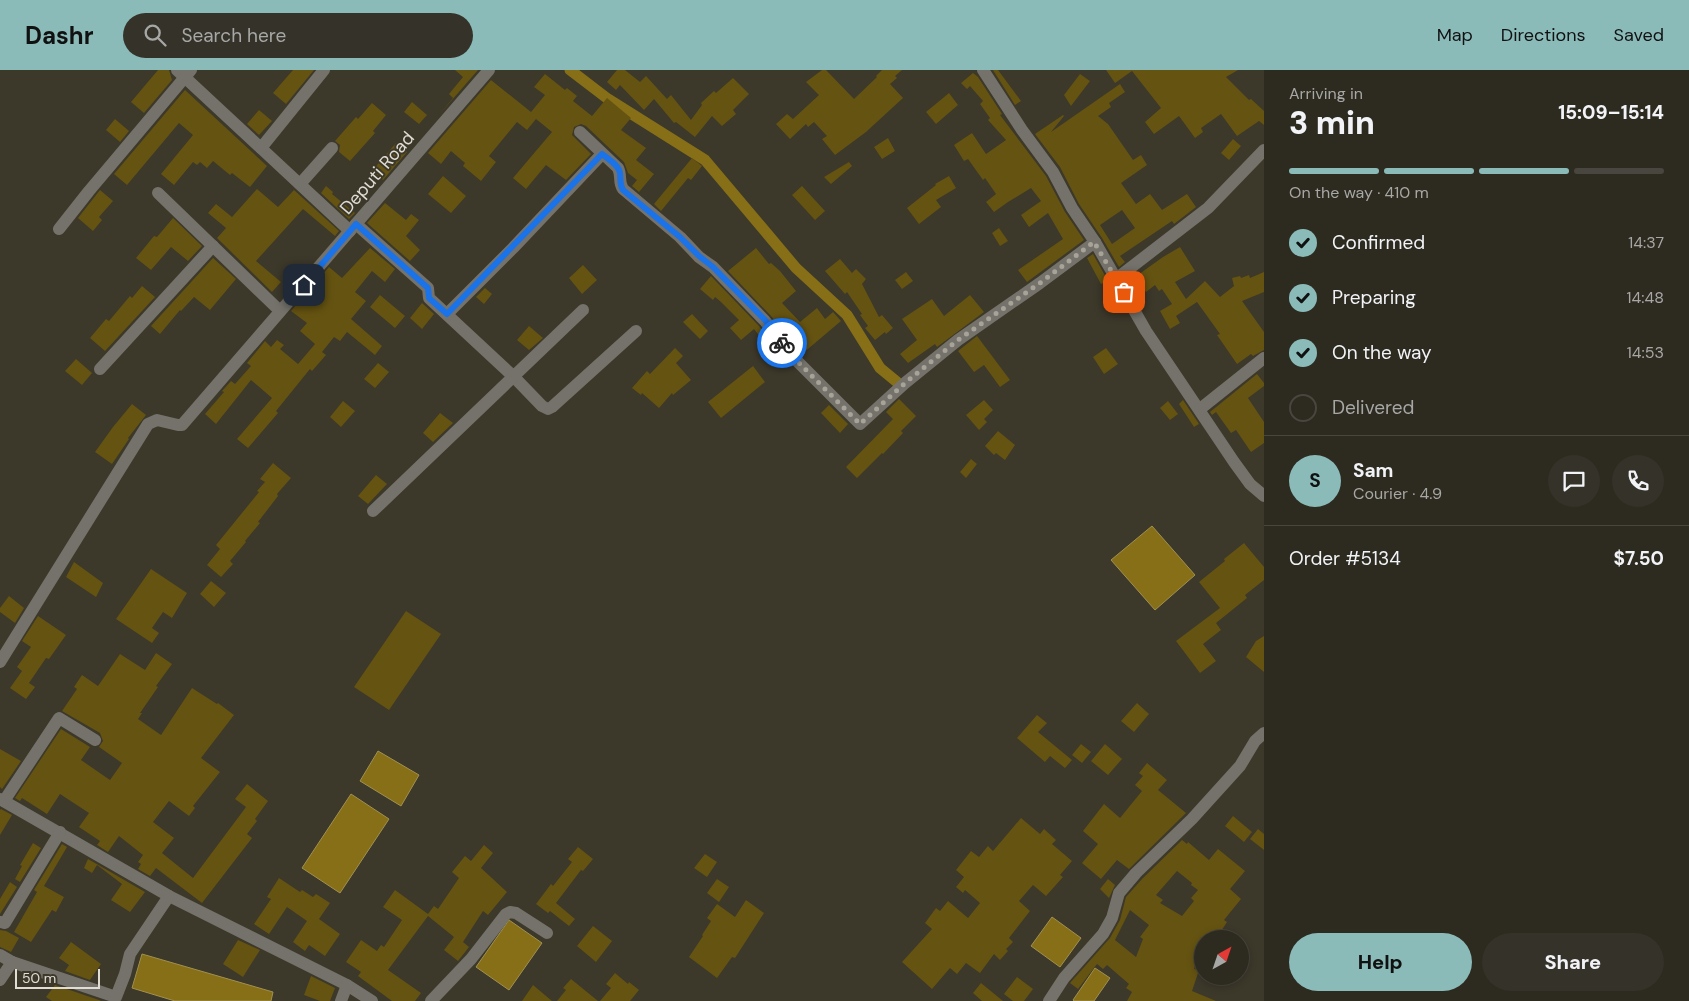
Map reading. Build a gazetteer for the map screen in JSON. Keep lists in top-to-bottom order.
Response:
{
  "streets": {
    "street": ["Deputi Road"]
  },
  "scale_bar": "50 m",
  "north": "top right",
  "page": {
    "header": "Dashr",
    "search": "Search here",
    "nav": ["Map", "Directions", "Saved"],
    "heading": ["3 min", "Arriving in", "15:09–15:14"],
    "panel": [
      "Sam",
      "Courier · 4.9",
      "Order #5134",
      "$7.50"
    ],
    "bar": "On the way · 410 m",
    "list": [
      ["Confirmed", "14:37"],
      ["Preparing", "14:48"],
      ["On the way", "14:53"],
      "Delivered"
    ],
    "round": "S",
    "buttons": ["Help", "Share"],
    "scale": "50 m"
  }
}
